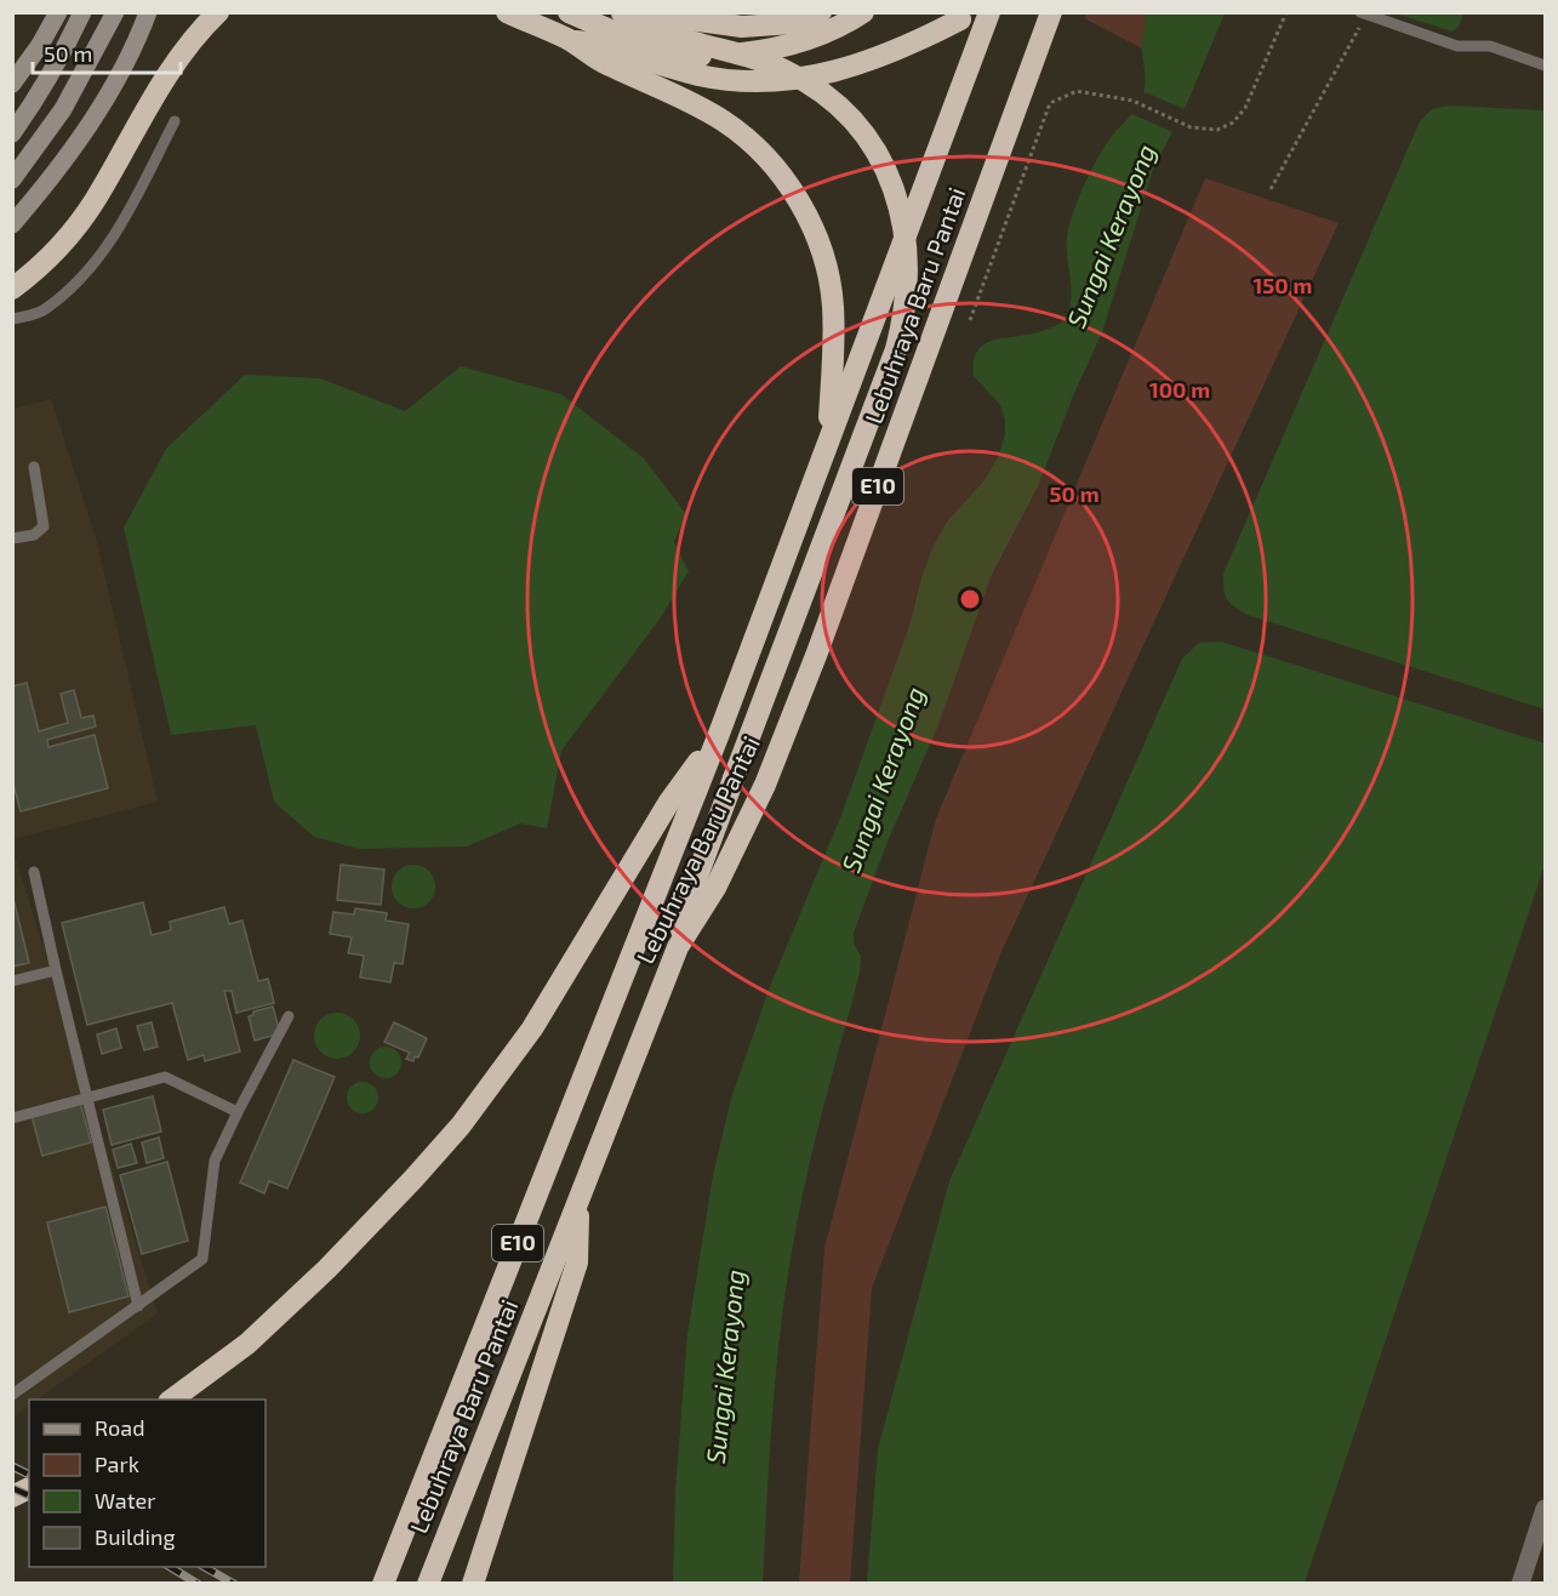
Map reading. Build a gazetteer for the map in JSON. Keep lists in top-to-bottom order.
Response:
{
  "streets": {
    "highway": ["Lebuhraya Baru Pantai", "E10"]
  },
  "crossings": [
    ["Lebuhraya Baru Pantai", "E10"]
  ],
  "water": ["Sungai Kerayong"],
  "legend": [
    "Road",
    "Park",
    "Water",
    "Building"
  ],
  "scale_bar": "50 m",
  "rings": ["150 m", "100 m", "50 m"]
}
